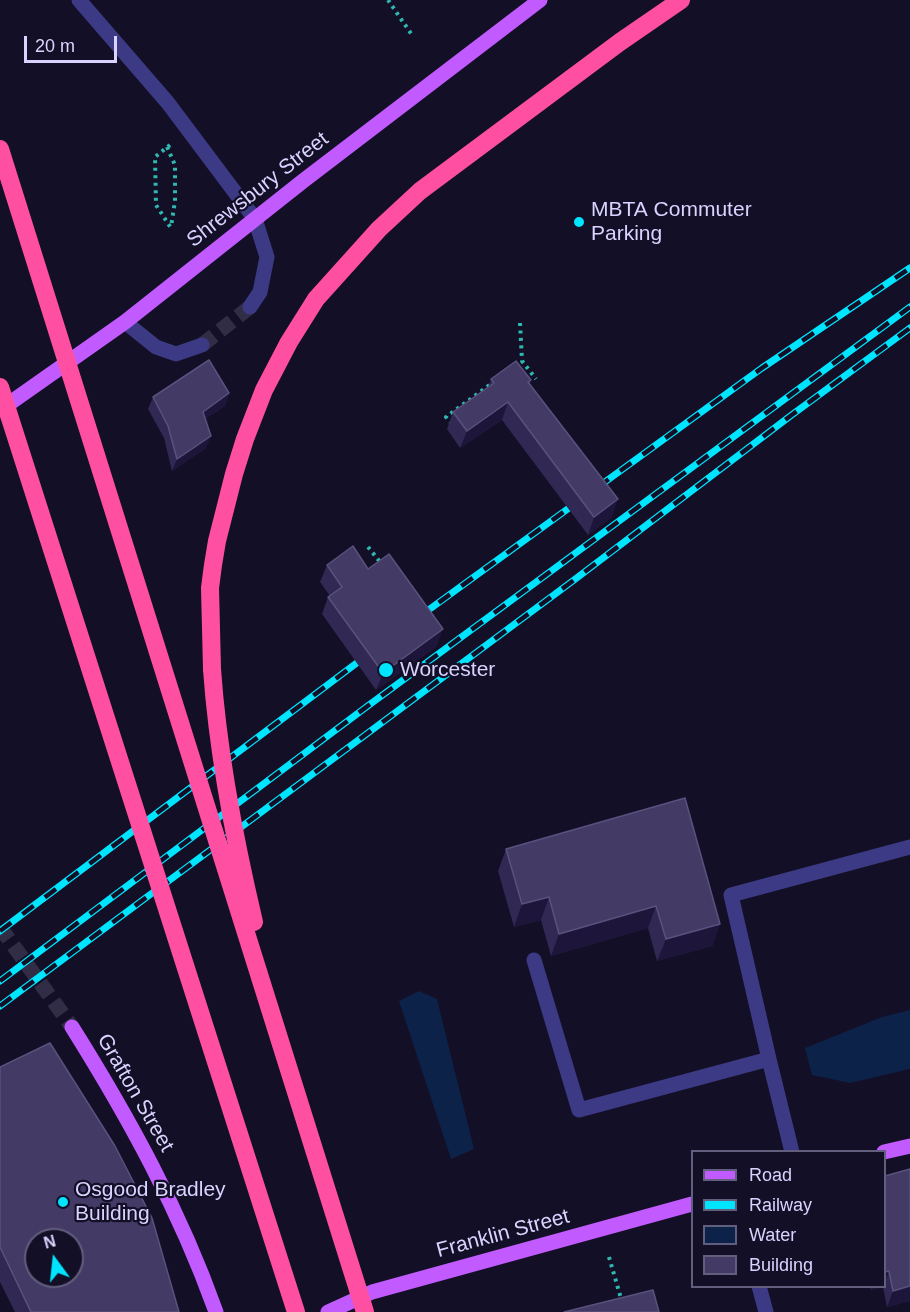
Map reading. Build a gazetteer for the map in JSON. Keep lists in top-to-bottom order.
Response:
{
  "streets": {
    "main road": ["Shrewsbury Street", "Grafton Street", "Franklin Street"]
  },
  "places": ["MBTA Commuter Parking", "Worcester", "Osgood Bradley Building"],
  "legend": [
    "Road",
    "Railway",
    "Water",
    "Building"
  ],
  "scale_bar": "20 m",
  "north": "top"
}
